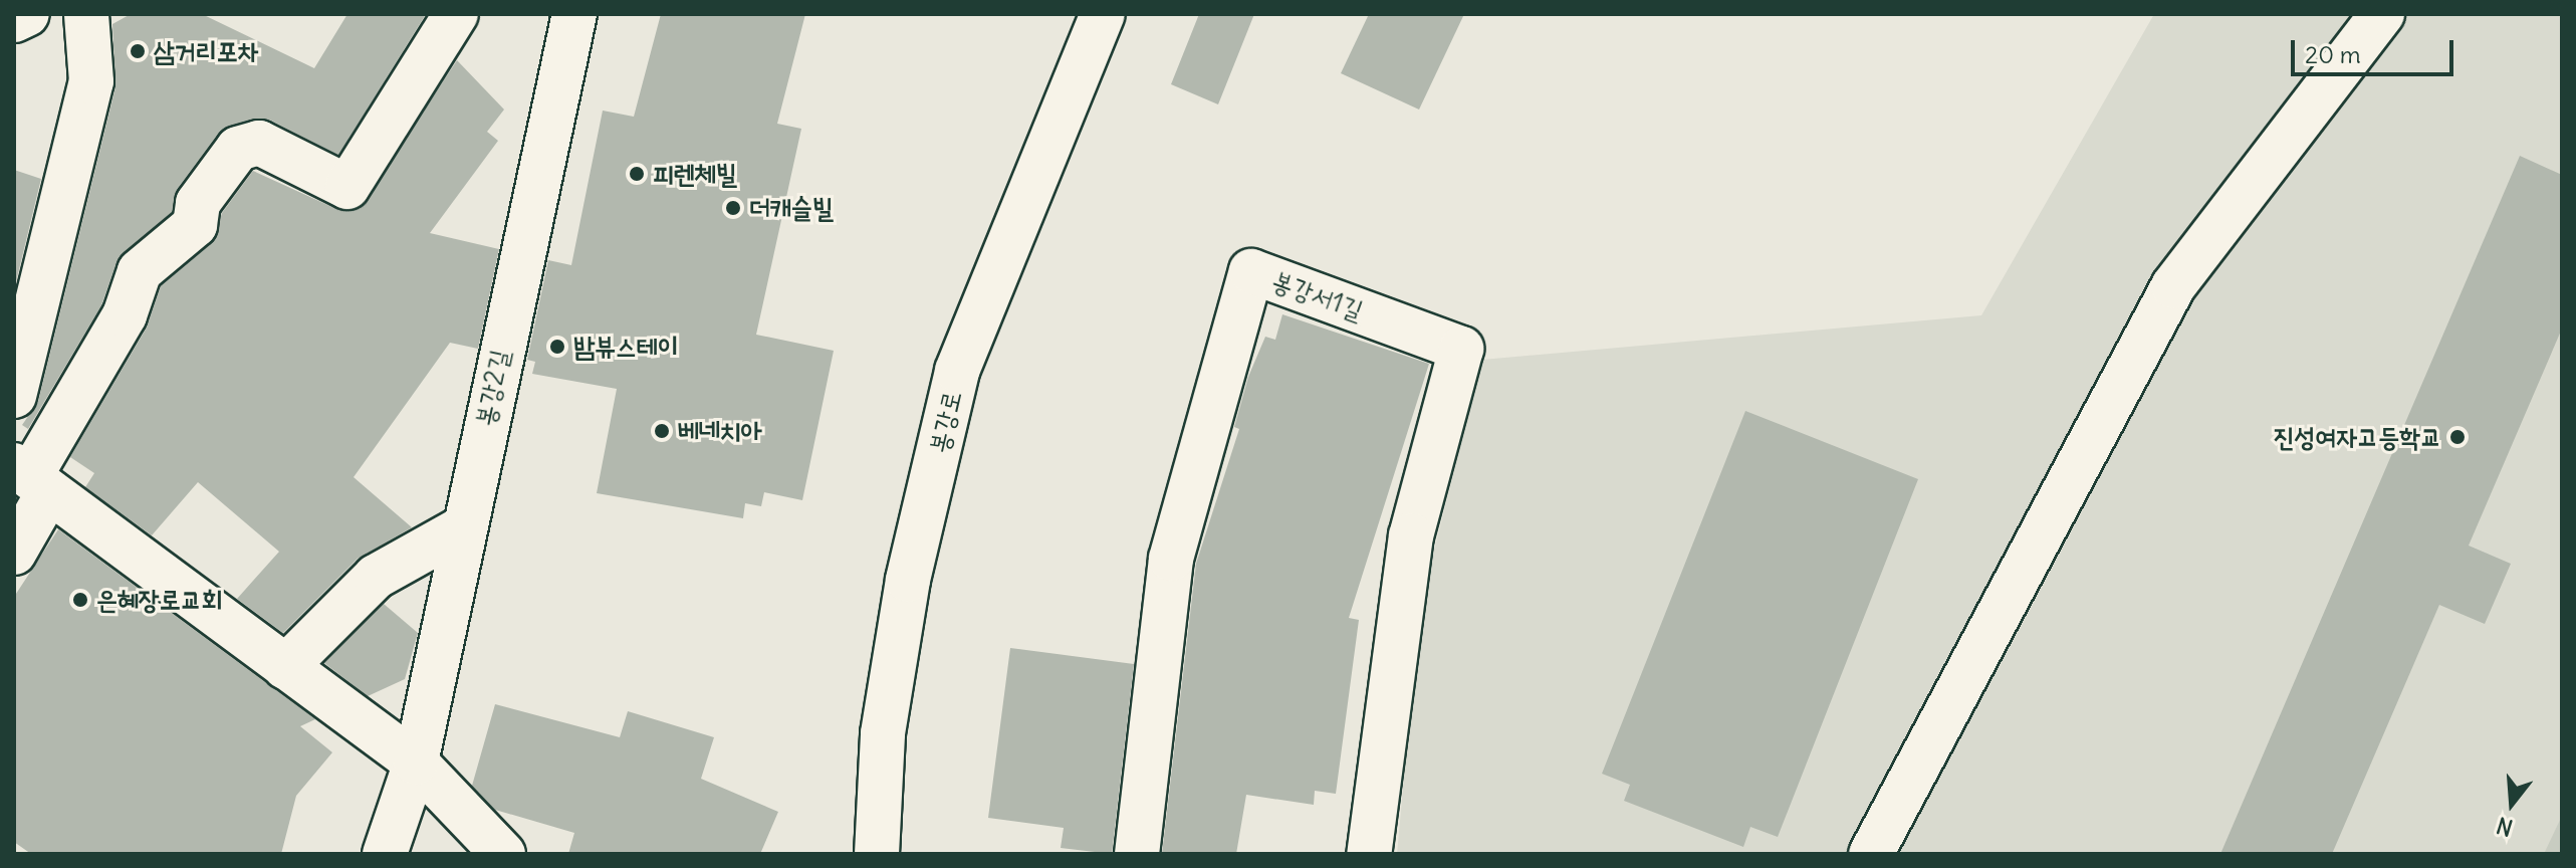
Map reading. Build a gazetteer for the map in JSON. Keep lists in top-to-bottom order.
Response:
{
  "streets": {
    "street": ["봉강서1길", "봉강2길", "봉강로"]
  },
  "places": [
    "삼거리포차",
    "피렌체빌",
    "더캐슬빌",
    "밤뷰스테이",
    "베네치아",
    "진성여자고등학교",
    "은혜장로교회"
  ],
  "scale_bar": "20 m",
  "north": "bottom"
}
